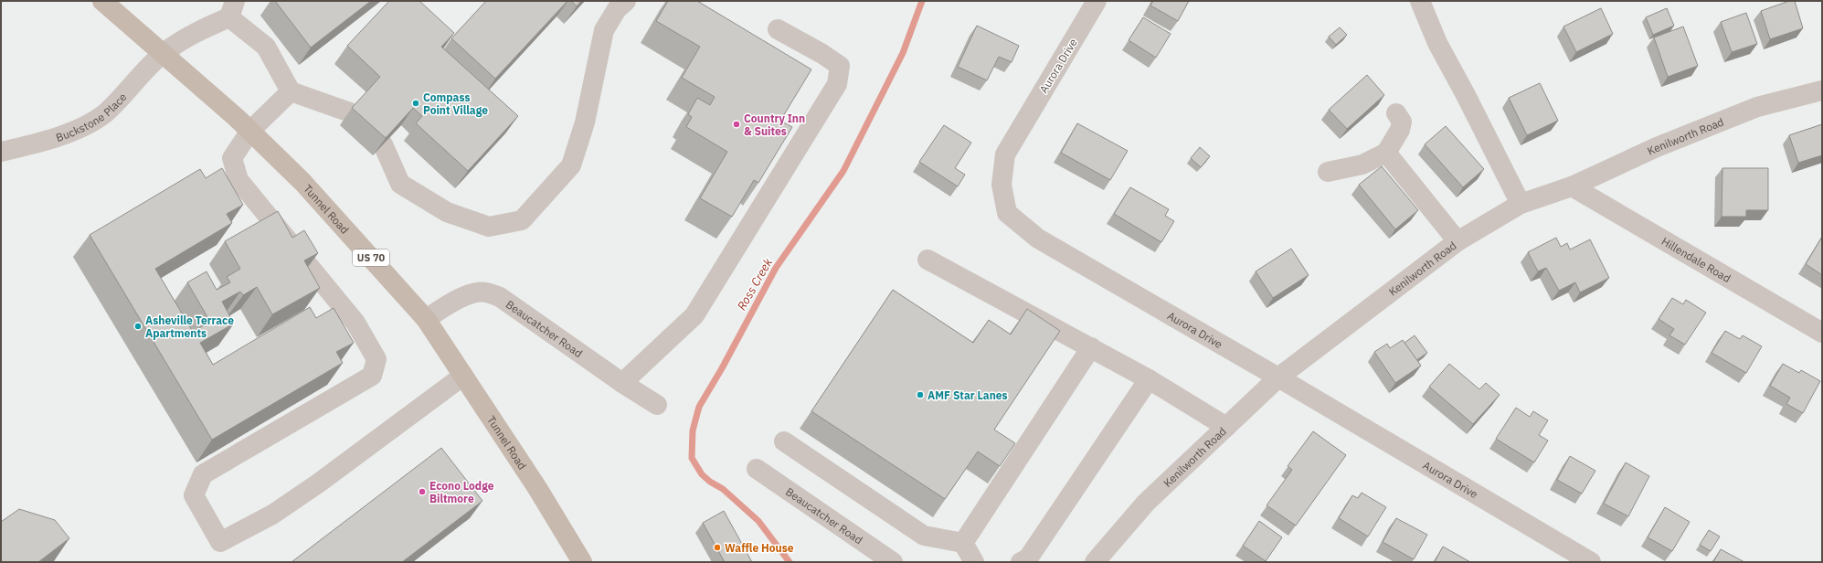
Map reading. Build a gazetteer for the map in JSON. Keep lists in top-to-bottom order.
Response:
{
  "streets": {
    "main road": ["Tunnel Road", "US 70"],
    "street": [
      "Aurora Drive",
      "Buckstone Place",
      "Kenilworth Road",
      "Hillendale Road",
      "Beaucatcher Road"
    ]
  },
  "crossings": [
    ["Aurora Drive", "Kenilworth Road"],
    ["Buckstone Place", "Tunnel Road"],
    ["Kenilworth Road", "Hillendale Road"],
    ["Tunnel Road", "Beaucatcher Road"]
  ],
  "water": ["Ross Creek"],
  "places": [
    "Compass Point Village",
    "Country Inn & Suites",
    "Asheville Terrace Apartments",
    "AMF Star Lanes",
    "Econo Lodge Biltmore",
    "Waffle House"
  ]
}
